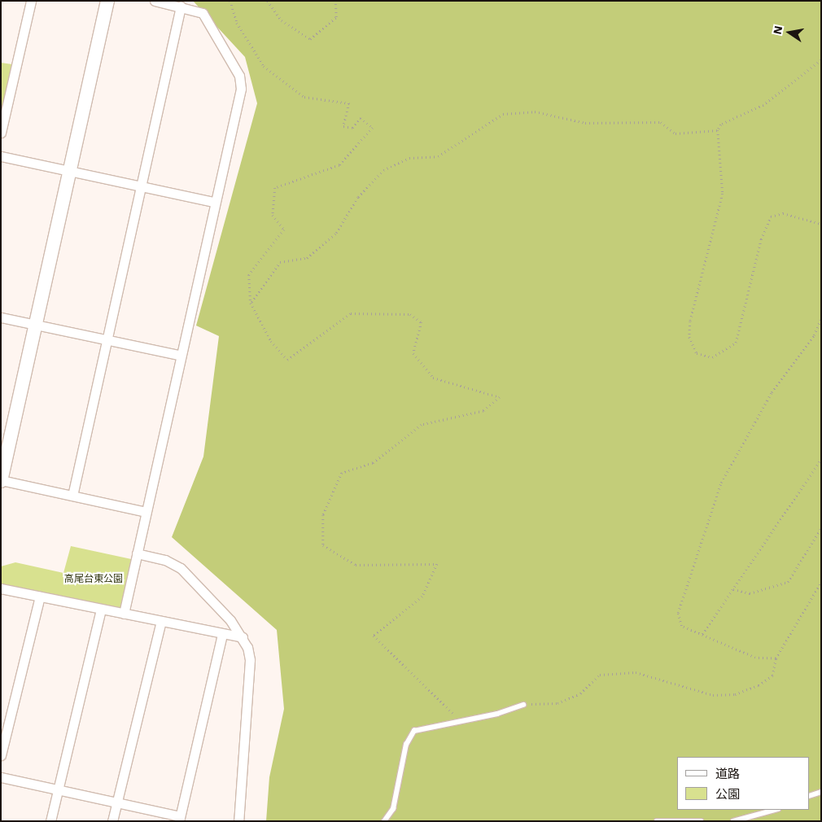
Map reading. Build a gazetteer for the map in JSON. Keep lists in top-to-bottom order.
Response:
{
  "parks": ["高尾台東公園"],
  "legend": ["道路", "公園"],
  "north": "left"
}
